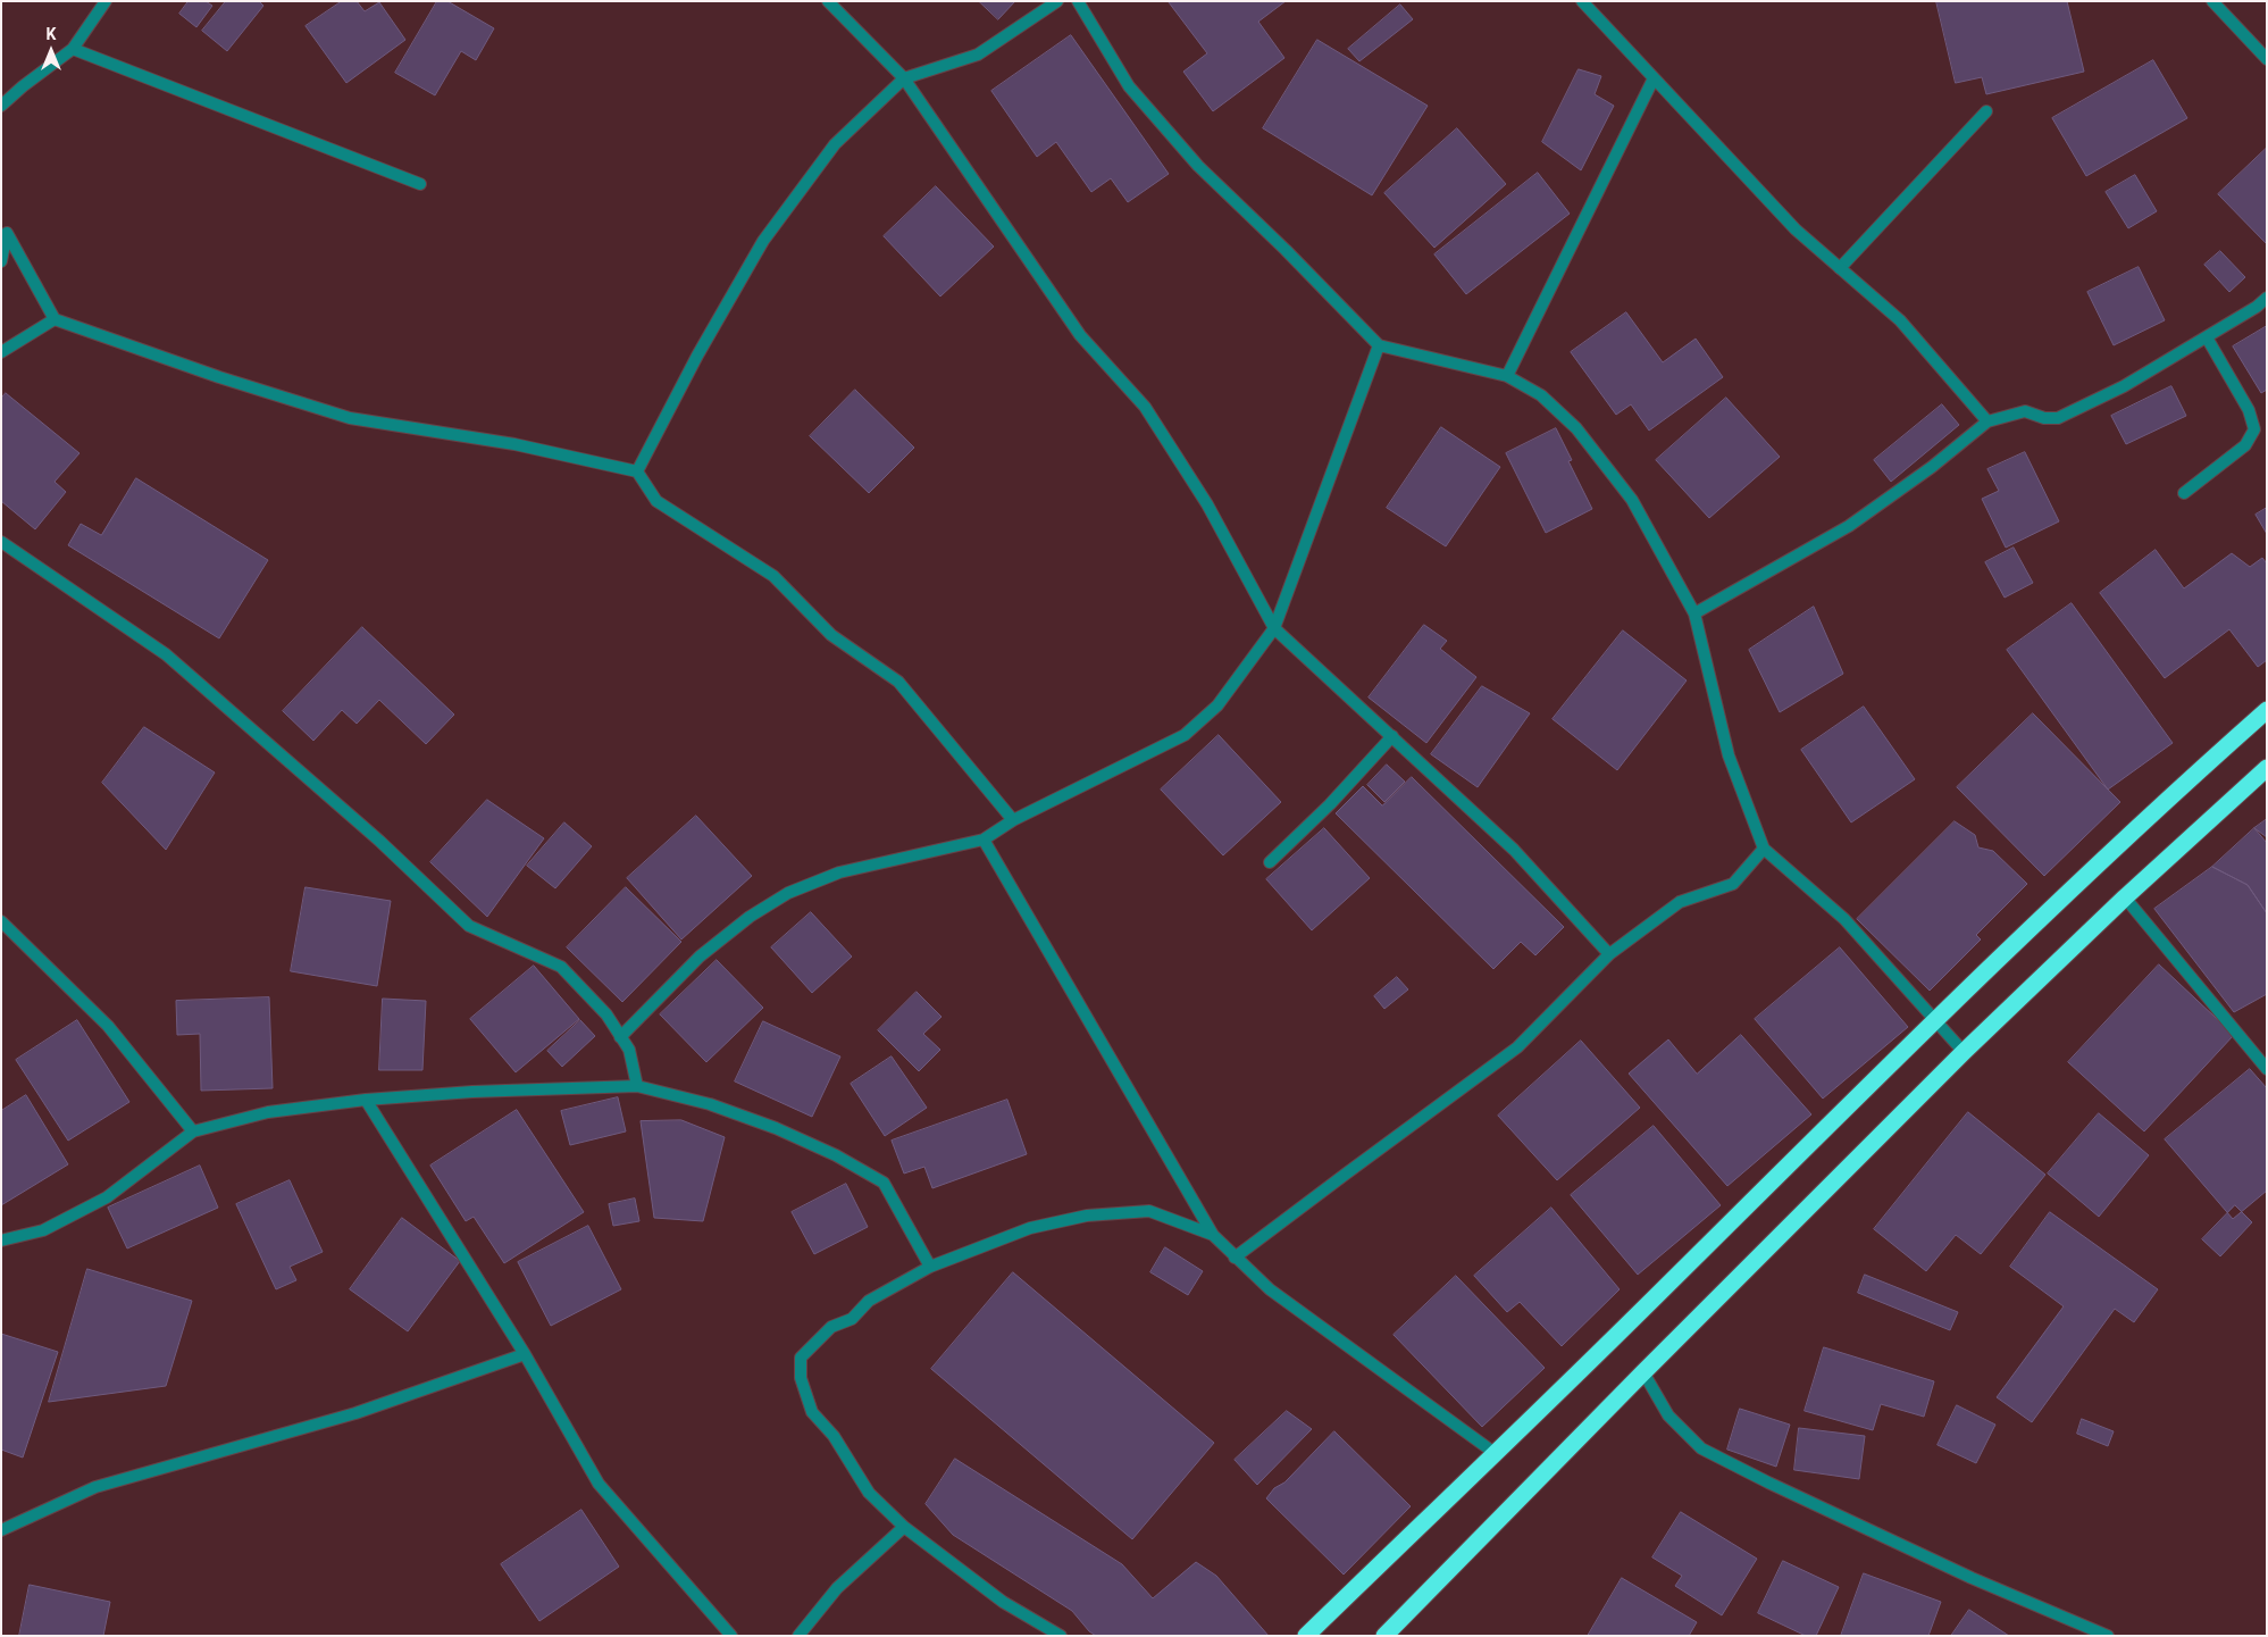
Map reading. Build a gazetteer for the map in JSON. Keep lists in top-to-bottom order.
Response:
{
  "north": "top"
}
